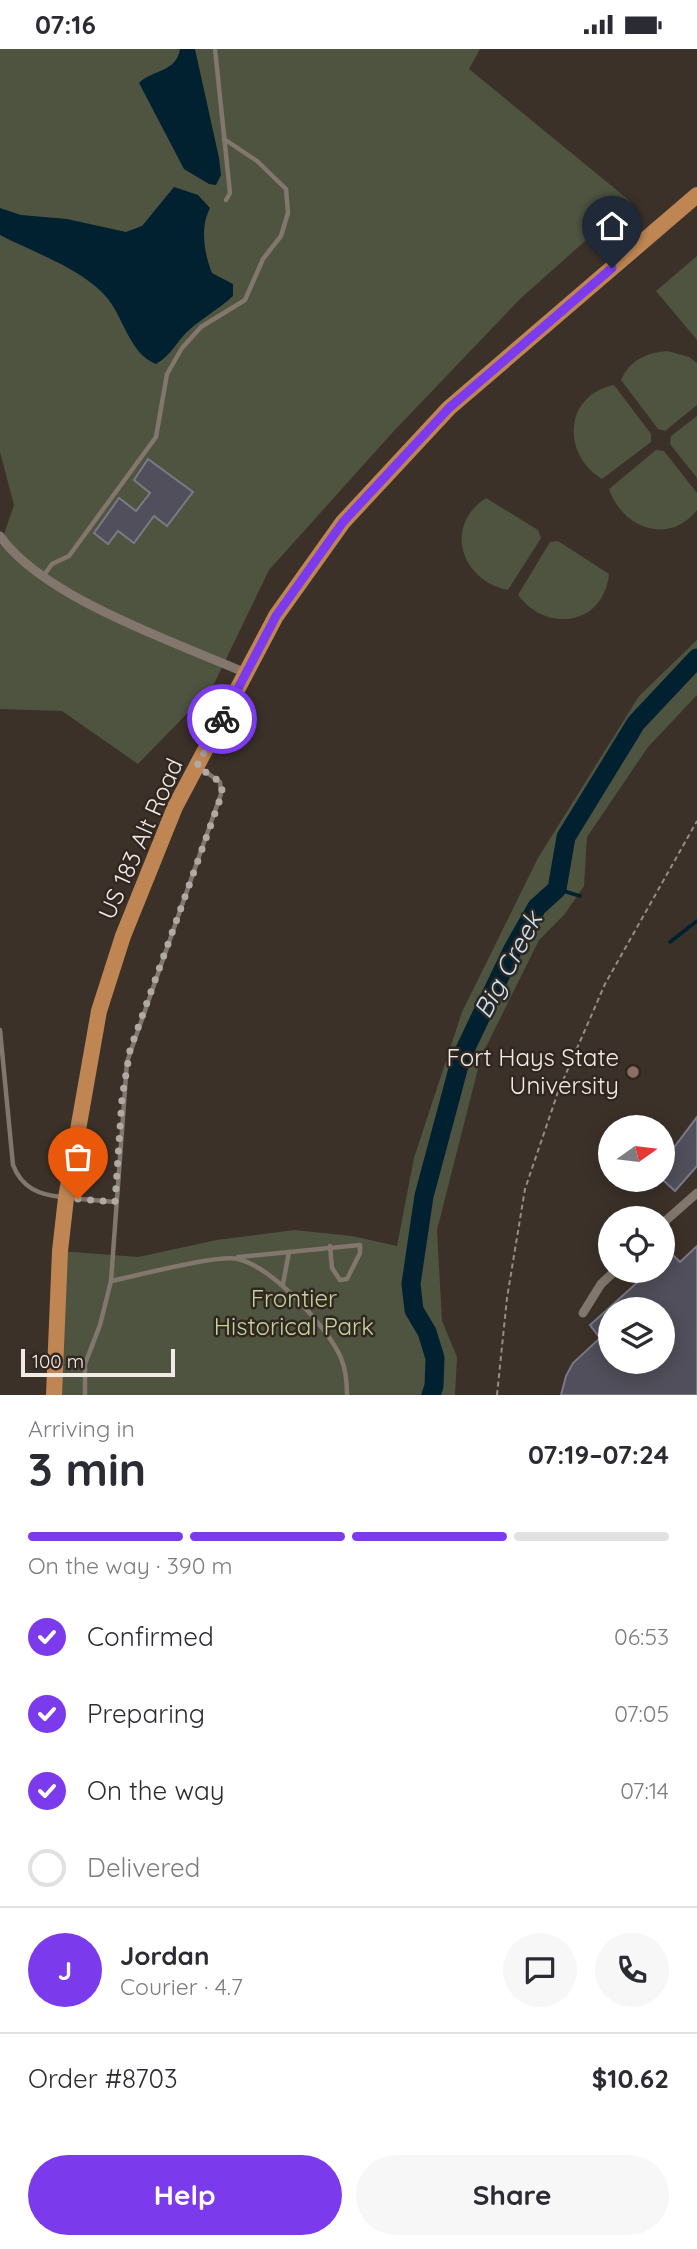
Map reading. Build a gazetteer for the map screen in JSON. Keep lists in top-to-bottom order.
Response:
{
  "streets": {
    "highway": ["US 183 Alt Road"]
  },
  "water": ["Big Creek"],
  "parks": ["Frontier Historical Park"],
  "places": ["Fort Hays State University"],
  "scale_bar": "100 m",
  "north": "right",
  "page": {
    "status": "07:16",
    "scale": "100 m",
    "heading": ["3 min", "Arriving in", "07:19–07:24"],
    "panel": [
      "Jordan",
      "Courier · 4.7",
      "Order #8703",
      "$10.62"
    ],
    "bar": "On the way · 390 m",
    "list": [
      ["Confirmed", "06:53"],
      ["Preparing", "07:05"],
      ["On the way", "07:14"],
      "Delivered"
    ],
    "round": "J",
    "buttons": ["Help", "Share"]
  }
}
